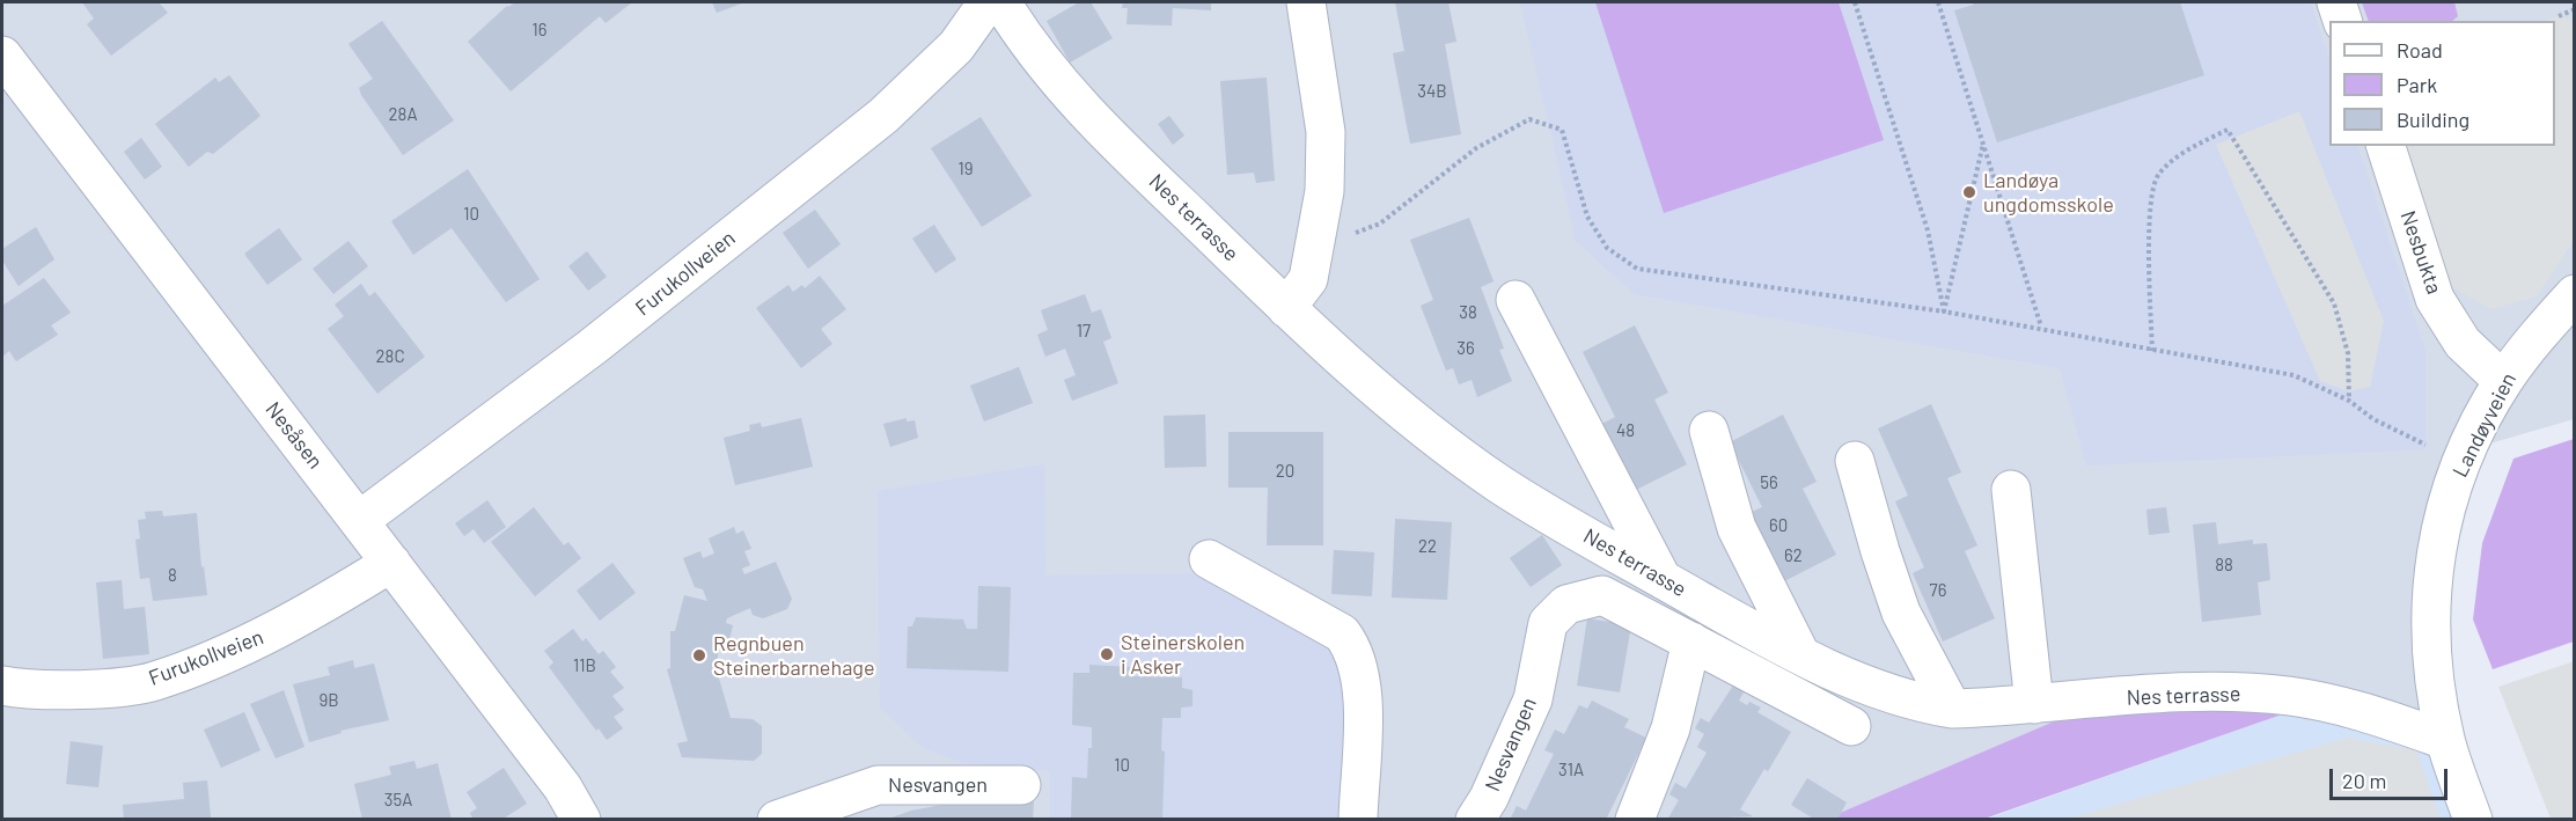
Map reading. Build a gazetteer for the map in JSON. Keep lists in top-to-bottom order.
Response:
{
  "streets": {
    "street": [
      "Nes terrasse",
      "Nesbukta",
      "Furukollveien",
      "Landøyveien",
      "Nesåsen",
      "Nesvangen"
    ]
  },
  "crossings": [
    ["Nes terrasse", "Landøyveien"],
    ["Nesbukta", "Landøyveien"],
    ["Furukollveien", "Nesåsen"]
  ],
  "places": ["Landøya ungdomsskole", "Steinerskolen i Asker", "Regnbuen Steinerbarnehage"],
  "house_numbers": [
    "16",
    "34B",
    "28A",
    "19",
    "10",
    "38",
    "17",
    "36",
    "28C",
    "48",
    "20",
    "56",
    "60",
    "22",
    "62",
    "88",
    "8",
    "76",
    "11B",
    "9B",
    "10",
    "31A",
    "35A"
  ],
  "legend": ["Road", "Park", "Building"],
  "scale_bar": "20 m"
}
